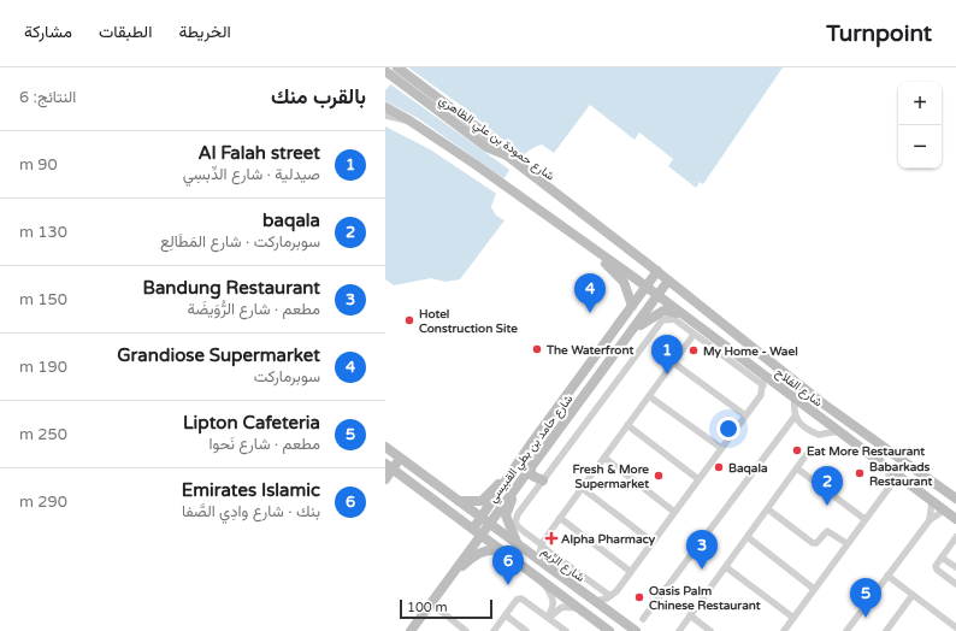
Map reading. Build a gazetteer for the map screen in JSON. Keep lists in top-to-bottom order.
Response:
{
  "streets": {
    "main road": [
      "شارع حمودة بن علي الظاهري",
      "شارع الفلاح",
      "شارع حامد بن بطي القبيسي",
      "شارع الرِّيم"
    ]
  },
  "crossings": [
    ["شارع حمودة بن علي الظاهري", "شارع الفلاح"],
    ["شارع الفلاح", "شارع حامد بن بطي القبيسي"],
    ["شارع حامد بن بطي القبيسي", "شارع الرِّيم"]
  ],
  "places": {
    "other": [
      "Hotel Construction Site",
      "The Waterfront",
      "My Home - Wael",
      "Eat More Restaurant",
      "Baqala",
      "Babarkads Restaurant",
      "Fresh & More Supermarket",
      "Oasis Palm Chinese Restaurant"
    ],
    "health": ["Alpha Pharmacy"]
  },
  "scale_bar": "100 m",
  "page": {
    "header": "Turnpoint",
    "nav": ["الخريطة", "الطبقات", "مشاركة"],
    "heading": ["بالقرب منك", "النتائج: 6"],
    "map_buttons": ["+", "−"],
    "list": [
      {
        "mark": "1",
        "name": "Al Falah street",
        "note": "صيدلية · شارع الدِّبسِي",
        "value": "90 m"
      },
      {
        "mark": "2",
        "name": "baqala",
        "note": "سوبرماركت · شارع المَطَالِع",
        "value": "130 m"
      },
      {
        "mark": "3",
        "name": "Bandung Restaurant",
        "note": "مطعم · شارع الرُّوَيضَة",
        "value": "150 m"
      },
      {
        "mark": "4",
        "name": "Grandiose Supermarket",
        "note": "سوبرماركت",
        "value": "190 m"
      },
      {
        "mark": "5",
        "name": "Lipton Cafeteria",
        "note": "مطعم · شارع نَحوا",
        "value": "250 m"
      },
      {
        "mark": "6",
        "name": "Emirates Islamic",
        "note": "بنك · شارع وادِي الصَّفا",
        "value": "290 m"
      }
    ],
    "pins": [
      "4",
      "1",
      "2",
      "3",
      "6",
      "5"
    ],
    "scale": "100 m"
  }
}
